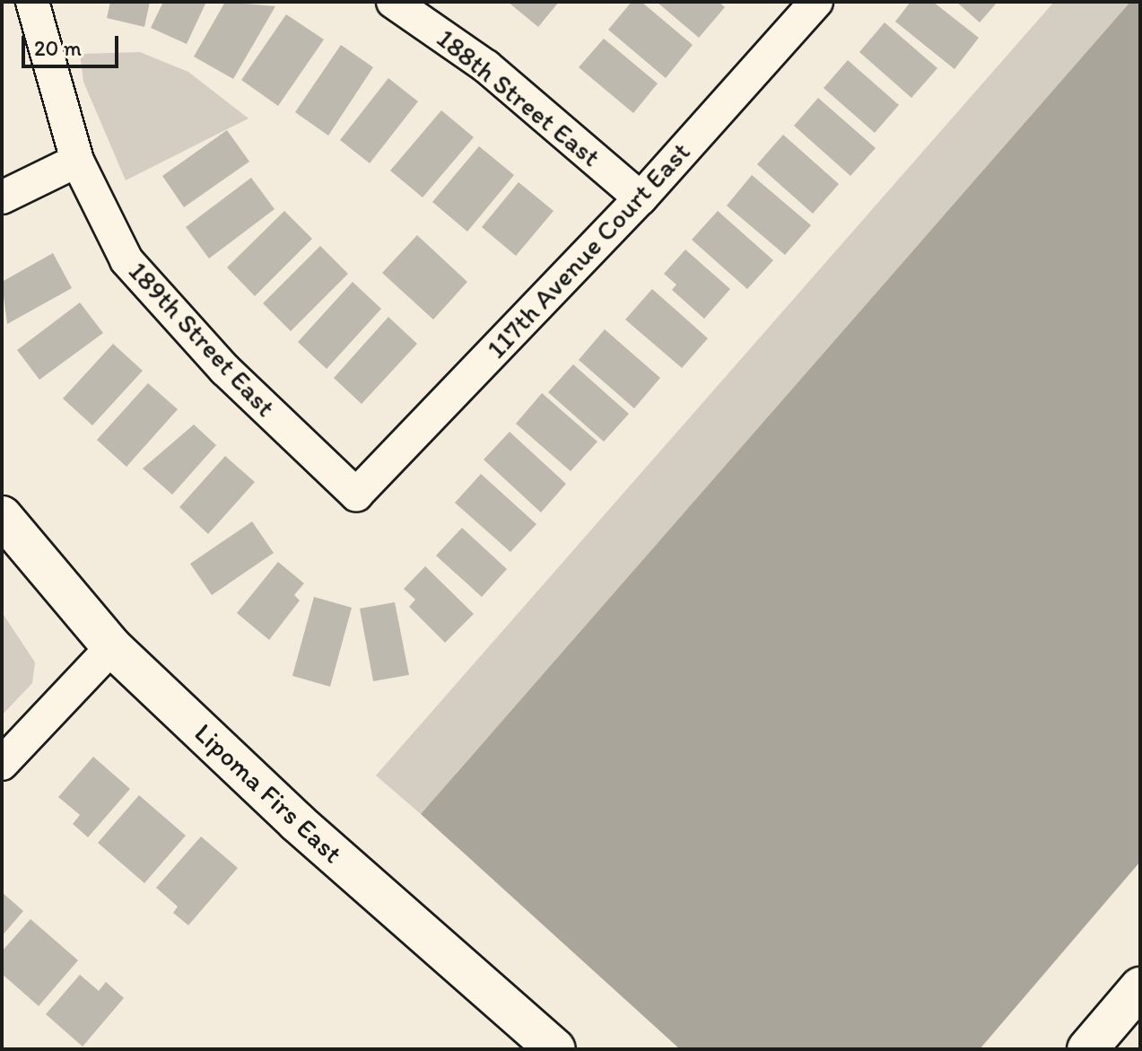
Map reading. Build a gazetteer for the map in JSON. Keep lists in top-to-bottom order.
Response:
{
  "streets": {
    "street": [
      "188th Street East",
      "117th Avenue Court East",
      "189th Street East",
      "Lipoma Firs East"
    ]
  },
  "crossings": [
    ["188th Street East", "117th Avenue Court East"],
    ["117th Avenue Court East", "189th Street East"]
  ],
  "scale_bar": "20 m"
}
